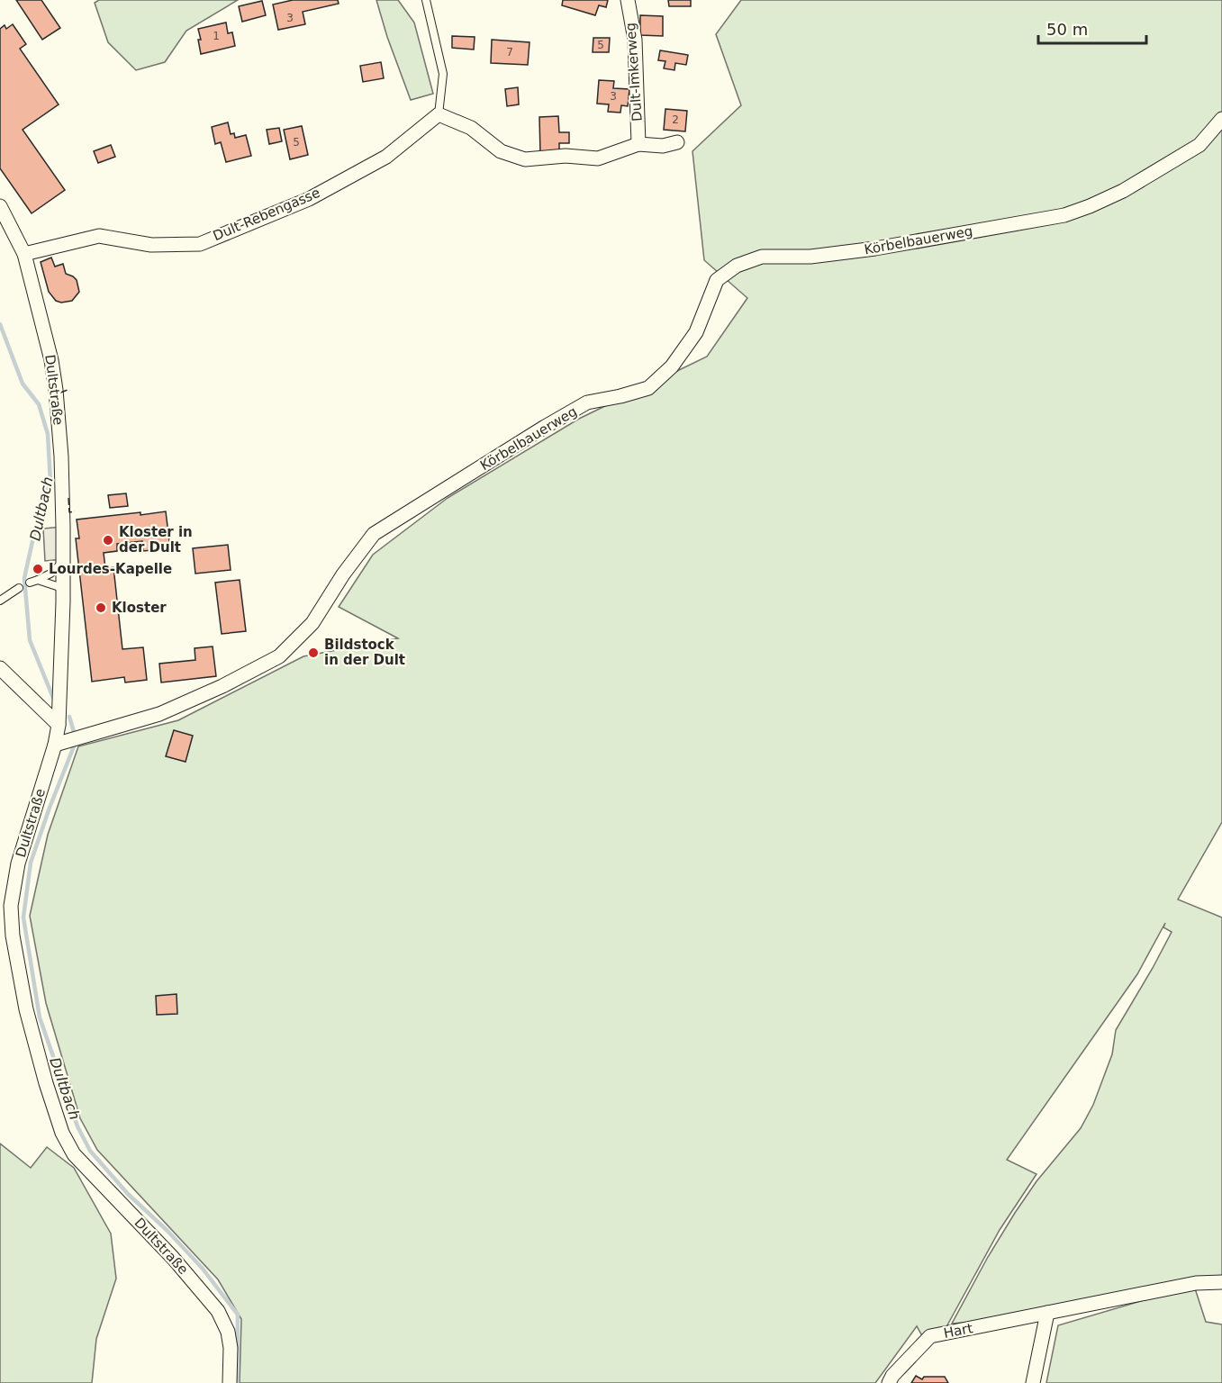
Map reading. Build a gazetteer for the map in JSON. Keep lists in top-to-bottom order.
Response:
{
  "streets": {
    "street": [
      "Dult-Imkerweg",
      "Dult-Rebengasse",
      "Körbelbauerweg",
      "Dultstraße",
      "Hart"
    ]
  },
  "crossings": [
    ["Dult-Rebengasse", "Dultstraße"],
    ["Körbelbauerweg", "Dultstraße"]
  ],
  "water": ["Dultbach"],
  "places": [
    "Kloster in der Dult",
    "Lourdes-Kapelle",
    "Kloster",
    "Bildstock in der Dult"
  ],
  "house_numbers": [
    "3",
    "1",
    "5",
    "7",
    "3",
    "2",
    "5"
  ],
  "scale_bar": "50 m"
}
